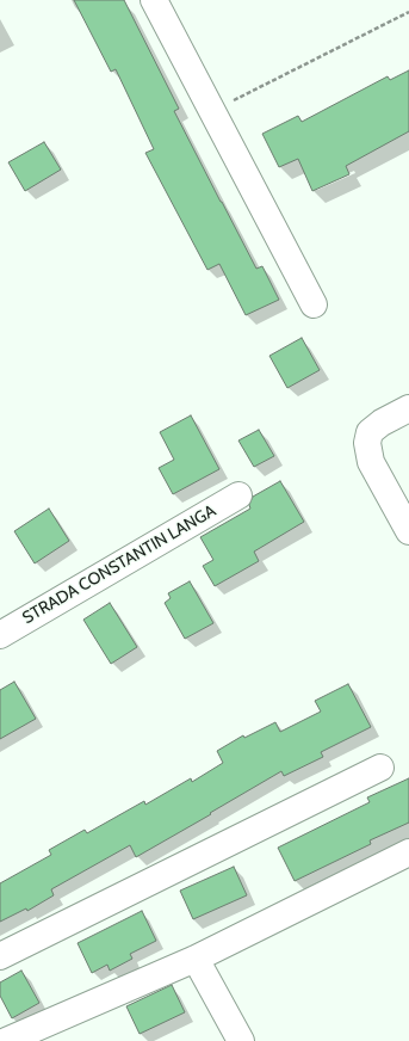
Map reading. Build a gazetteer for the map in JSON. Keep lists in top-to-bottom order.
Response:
{
  "streets": {
    "street": ["STRADA CONSTANTIN LANGA"]
  }
}
